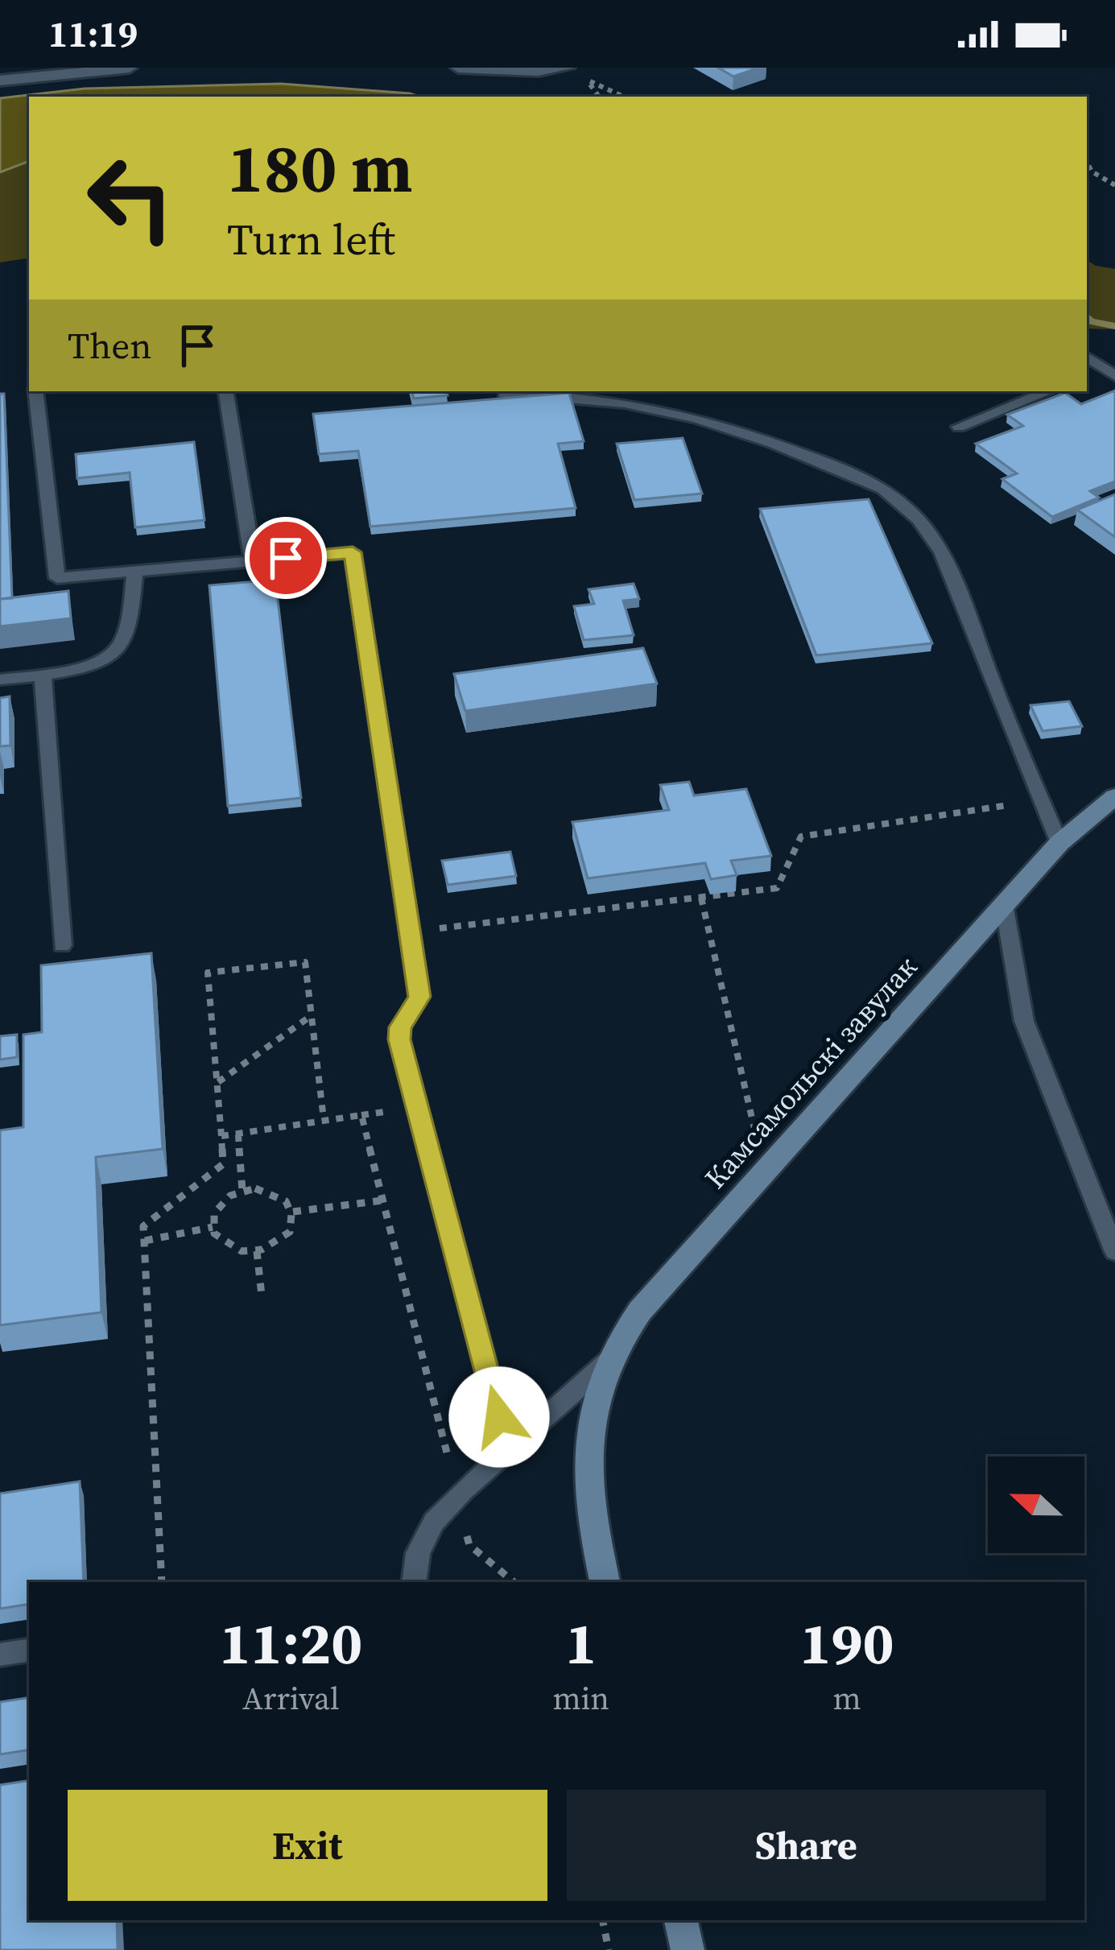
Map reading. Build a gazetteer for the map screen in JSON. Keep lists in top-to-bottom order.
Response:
{
  "streets": {
    "street": ["Камсамольскі завулак"]
  },
  "north": "left",
  "page": {
    "status": "11:19",
    "turn": ["180 m", "Turn left"],
    "then": "Then",
    "eta": [
      "11:20",
      "Arrival",
      "1",
      "min",
      "190",
      "m"
    ],
    "buttons": ["Exit", "Share"]
  }
}
